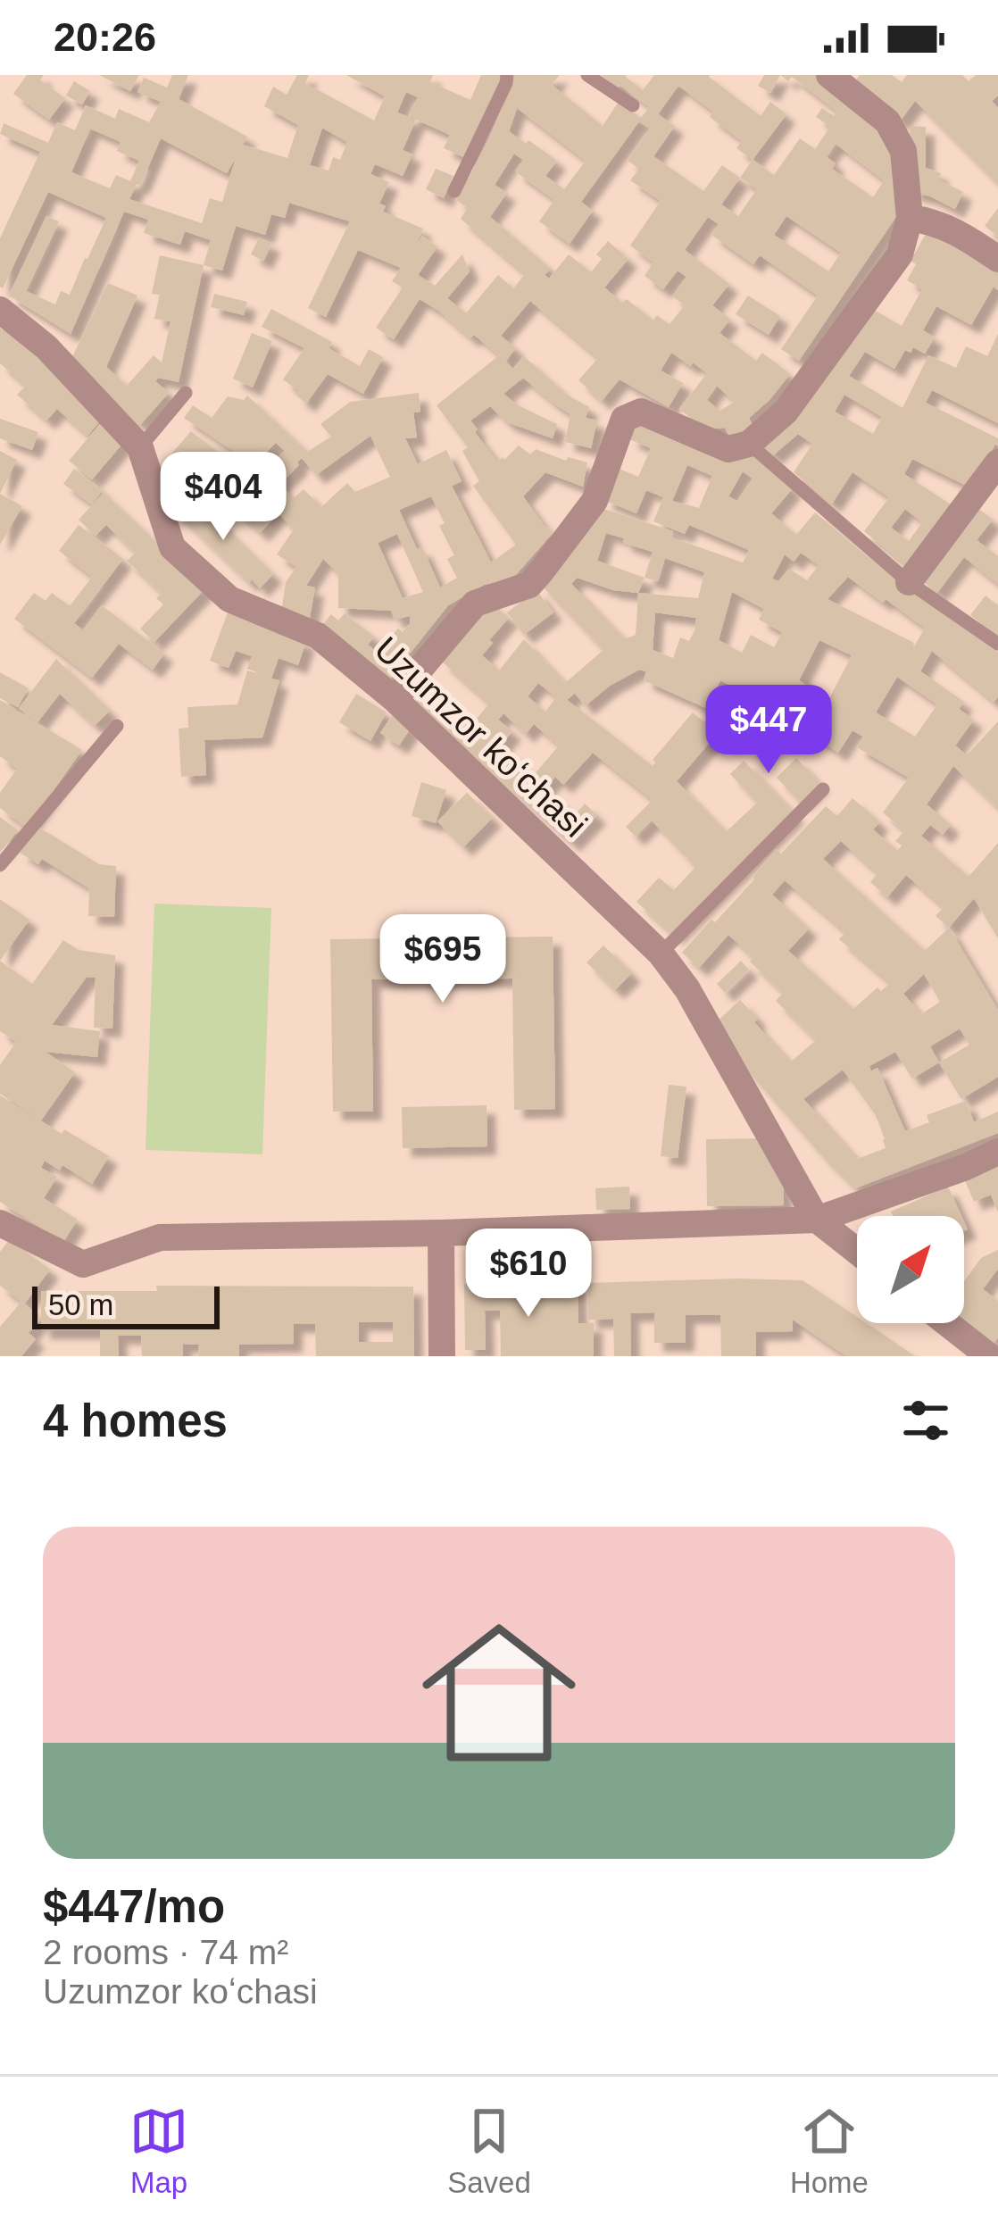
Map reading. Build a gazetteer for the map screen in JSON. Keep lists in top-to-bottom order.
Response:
{
  "streets": {
    "street": ["Uzumzor koʻchasi"]
  },
  "scale_bar": "50 m",
  "north": "top right",
  "page": {
    "status": "20:26",
    "price": [
      "$404",
      "$447",
      "$695",
      "$610"
    ],
    "scale": "50 m",
    "heading": "4 homes",
    "list": [
      {
        "name": "$447/mo",
        "note": "2 rooms · 74 m² · Uzumzor koʻchasi"
      }
    ],
    "tabs": ["Map", "Saved", "Home"]
  }
}
